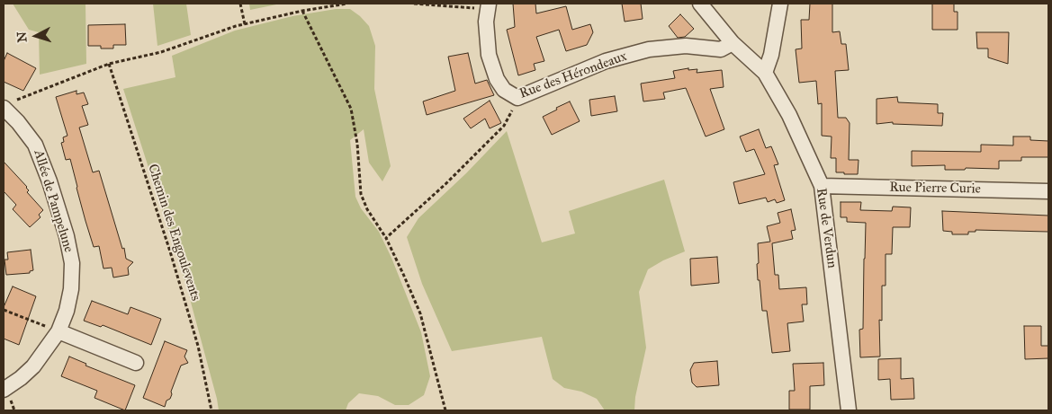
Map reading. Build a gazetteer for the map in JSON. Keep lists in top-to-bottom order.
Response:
{
  "streets": {
    "street": [
      "Rue des Hérondeaux",
      "Rue Pierre Curie",
      "Allée de Pampelune",
      "Rue de Verdun"
    ],
    "path": ["Chemin des Engoulevents"]
  },
  "crossings": [
    ["Rue des Hérondeaux", "Rue de Verdun"],
    ["Rue Pierre Curie", "Rue de Verdun"]
  ],
  "north": "left"
}
